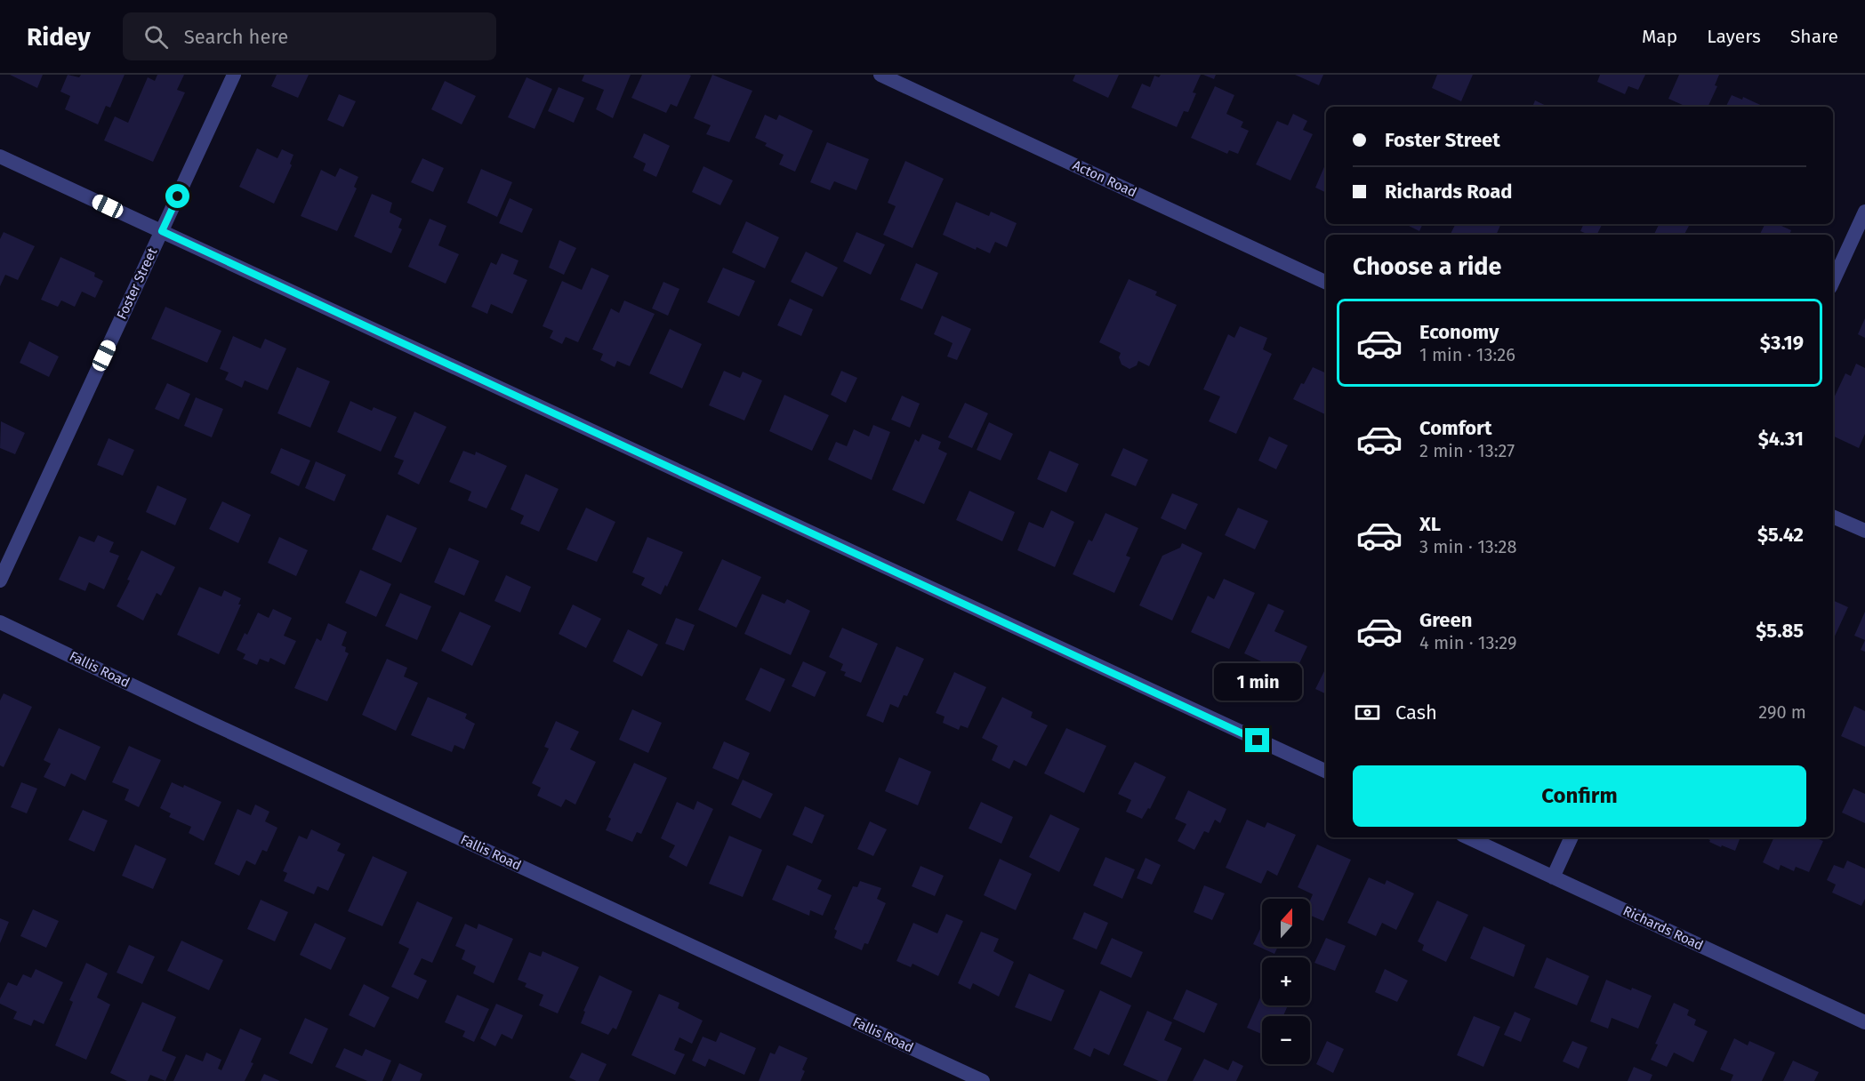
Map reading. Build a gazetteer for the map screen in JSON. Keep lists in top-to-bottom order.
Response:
{
  "streets": {
    "street": [
      "Acton Road",
      "Foster Street",
      "Fallis Road",
      "Richards Road"
    ]
  },
  "north": "top",
  "page": {
    "header": "Ridey",
    "search": "Search here",
    "nav": ["Map", "Layers", "Share"],
    "banner": ["Foster Street", "Richards Road"],
    "heading": "Choose a ride",
    "list": [
      {
        "name": "Economy",
        "note": "1 min · 13:26",
        "value": "$3.19"
      },
      {
        "name": "Comfort",
        "note": "2 min · 13:27",
        "value": "$4.31"
      },
      {
        "name": "XL",
        "note": "3 min · 13:28",
        "value": "$5.42"
      },
      {
        "name": "Green",
        "note": "4 min · 13:29",
        "value": "$5.85"
      }
    ],
    "bubble": "1 min",
    "pay": ["Cash", "290 m"],
    "buttons": "Confirm",
    "map_buttons": ["+", "−"]
  }
}
